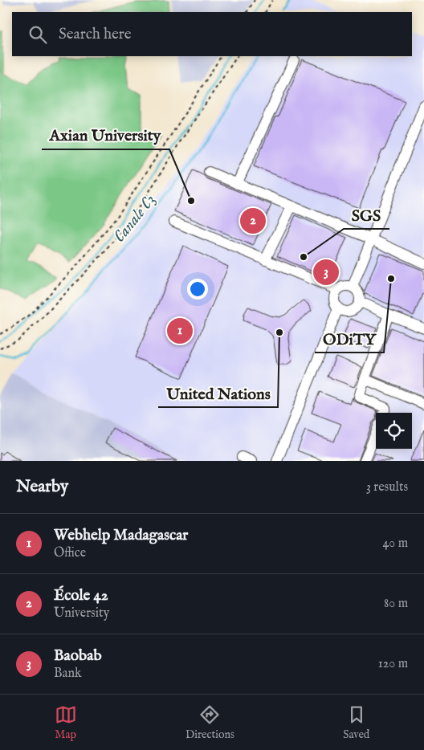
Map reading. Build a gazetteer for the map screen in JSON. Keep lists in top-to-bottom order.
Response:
{
  "water": ["Canale C3"],
  "places": [
    "Axian University",
    "SGS",
    "ODiTY",
    "United Nations"
  ],
  "page": {
    "search": "Search here",
    "pins": ["2", "3", "1"],
    "heading": ["Nearby", "3 results"],
    "list": [
      {
        "mark": "1",
        "name": "Webhelp Madagascar",
        "note": "Office",
        "value": "40 m"
      },
      {
        "mark": "2",
        "name": "École 42",
        "note": "University",
        "value": "80 m"
      },
      {
        "mark": "3",
        "name": "Baobab",
        "note": "Bank",
        "value": "120 m"
      }
    ],
    "nav": ["Map", "Directions", "Saved"]
  }
}
